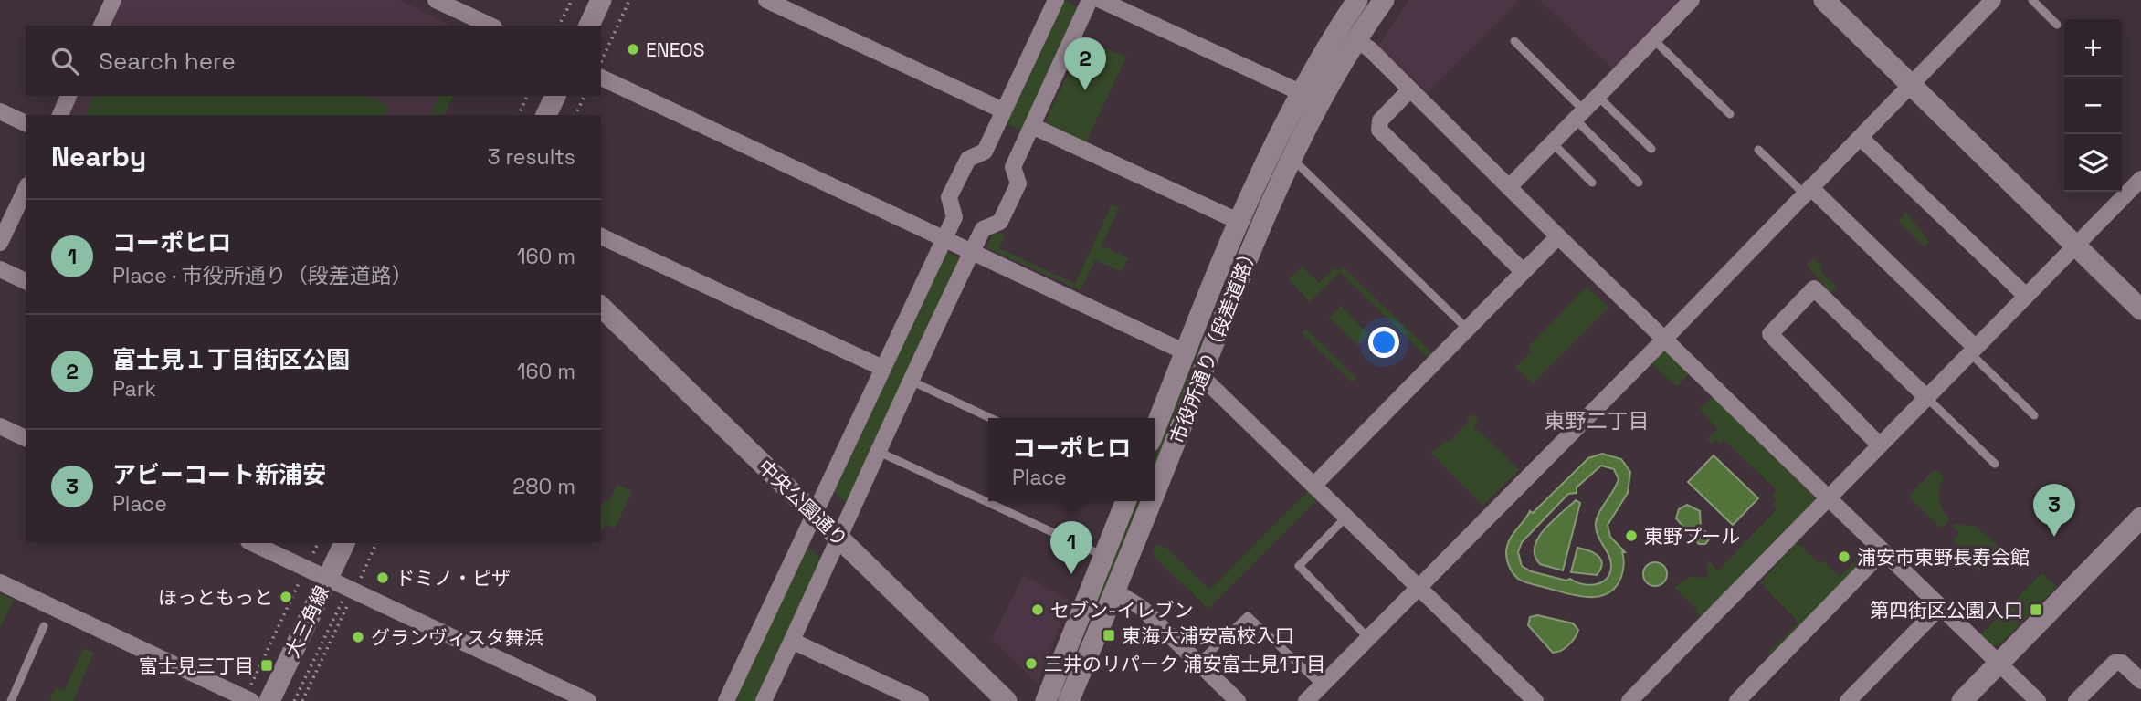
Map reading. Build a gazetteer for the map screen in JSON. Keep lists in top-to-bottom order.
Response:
{
  "streets": {
    "street": ["市役所通り（段差道路）", "中央公園通り", "大三角線"]
  },
  "districts": ["東野二丁目"],
  "places": {
    "other": [
      "ENEOS",
      "東野プール",
      "浦安市東野長寿会館",
      "ドミノ・ピザ",
      "ほっともっと",
      "セブン-イレブン",
      "グランヴィスタ舞浜",
      "三井のリパーク 浦安富士見1丁目"
    ],
    "transit": ["第四街区公園入口", "東海大浦安高校入口", "富士見三丁目"]
  },
  "page": {
    "map_buttons": ["+", "−"],
    "search": "Search here",
    "pins": ["2", "3", "1"],
    "heading": ["Nearby", "3 results"],
    "list": [
      {
        "mark": "1",
        "name": "コーポヒロ",
        "note": "Place · 市役所通り（段差道路）",
        "value": "160 m"
      },
      {
        "mark": "2",
        "name": "富士見１丁目街区公園",
        "note": "Park",
        "value": "160 m"
      },
      {
        "mark": "3",
        "name": "アビーコート新浦安",
        "note": "Place",
        "value": "280 m"
      }
    ],
    "popup": ["コーポヒロ", "Place"]
  }
}
